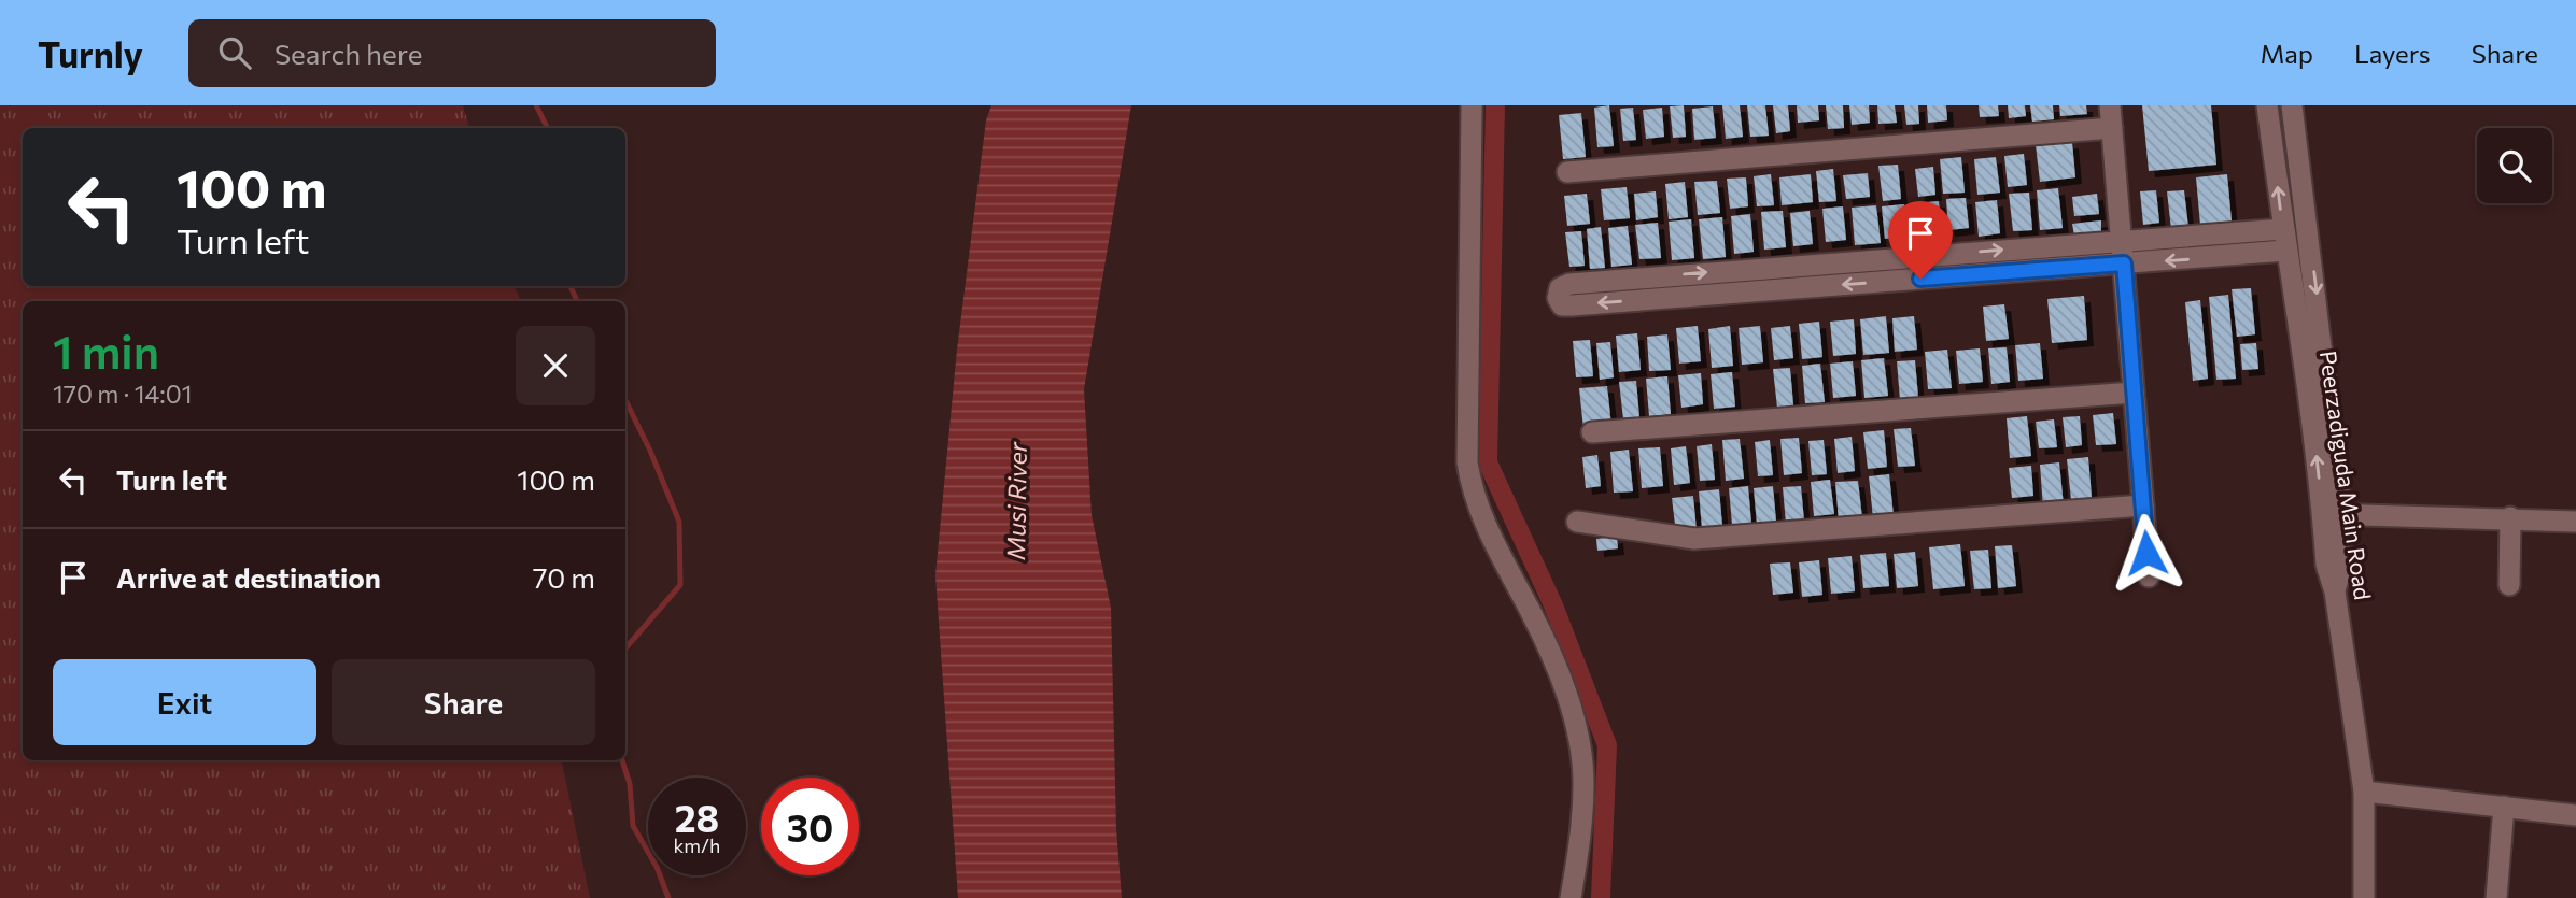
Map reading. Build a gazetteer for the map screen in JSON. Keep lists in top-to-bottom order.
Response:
{
  "streets": {
    "street": ["Peerzadiguda Main Road"]
  },
  "water": ["Musi River"],
  "page": {
    "header": "Turnly",
    "search": "Search here",
    "nav": ["Map", "Layers", "Share"],
    "turn": ["100 m", "Turn left"],
    "heading": ["1 min", "170 m · 14:01"],
    "list": [
      {
        "name": "Turn left",
        "value": "100 m"
      },
      {
        "name": "Arrive at destination",
        "value": "70 m"
      }
    ],
    "buttons": ["Exit", "Share"],
    "speed": "28 km/h",
    "limit": "30"
  }
}
